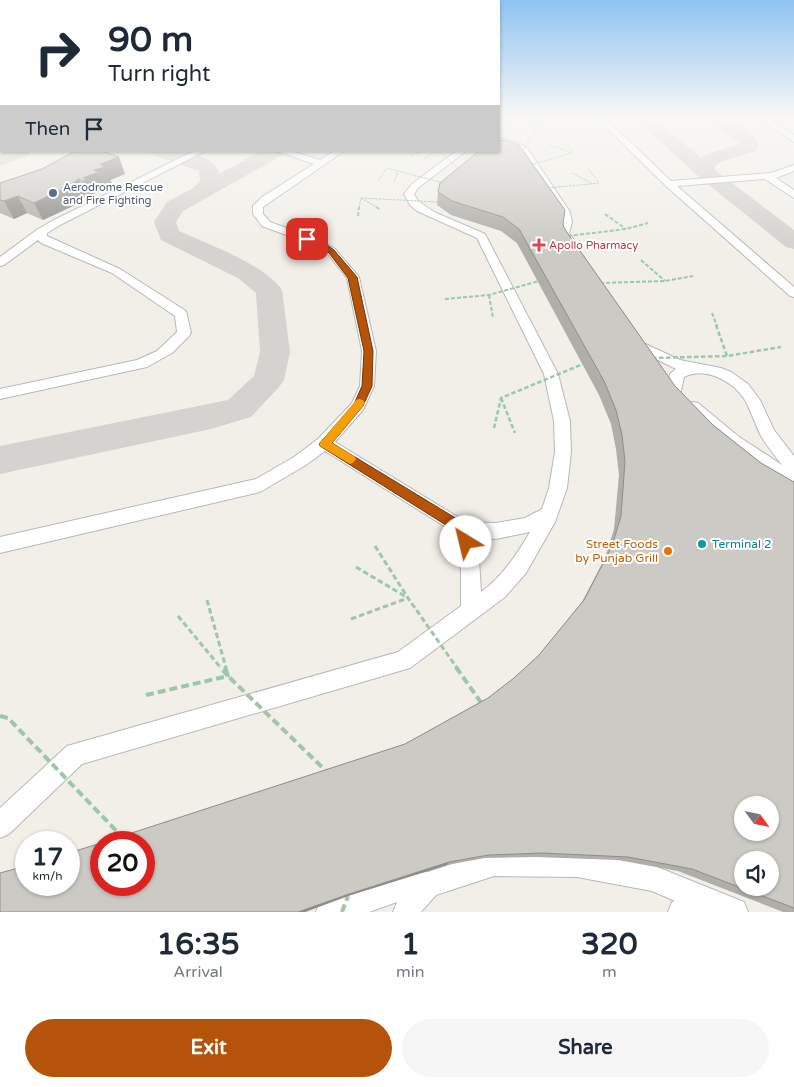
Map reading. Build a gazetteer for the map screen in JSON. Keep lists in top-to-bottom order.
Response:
{
  "places": {
    "other": ["Aerodrome Rescue and Fire Fighting", "Terminal 2", "Street Foods by Punjab Grill"],
    "health": ["Apollo Pharmacy"]
  },
  "north": "bottom right",
  "page": {
    "turn": ["90 m", "Turn right"],
    "then": "Then",
    "speed": "17 km/h",
    "limit": "20",
    "eta": [
      "16:35",
      "Arrival",
      "1",
      "min",
      "320",
      "m"
    ],
    "buttons": ["Exit", "Share"]
  }
}
